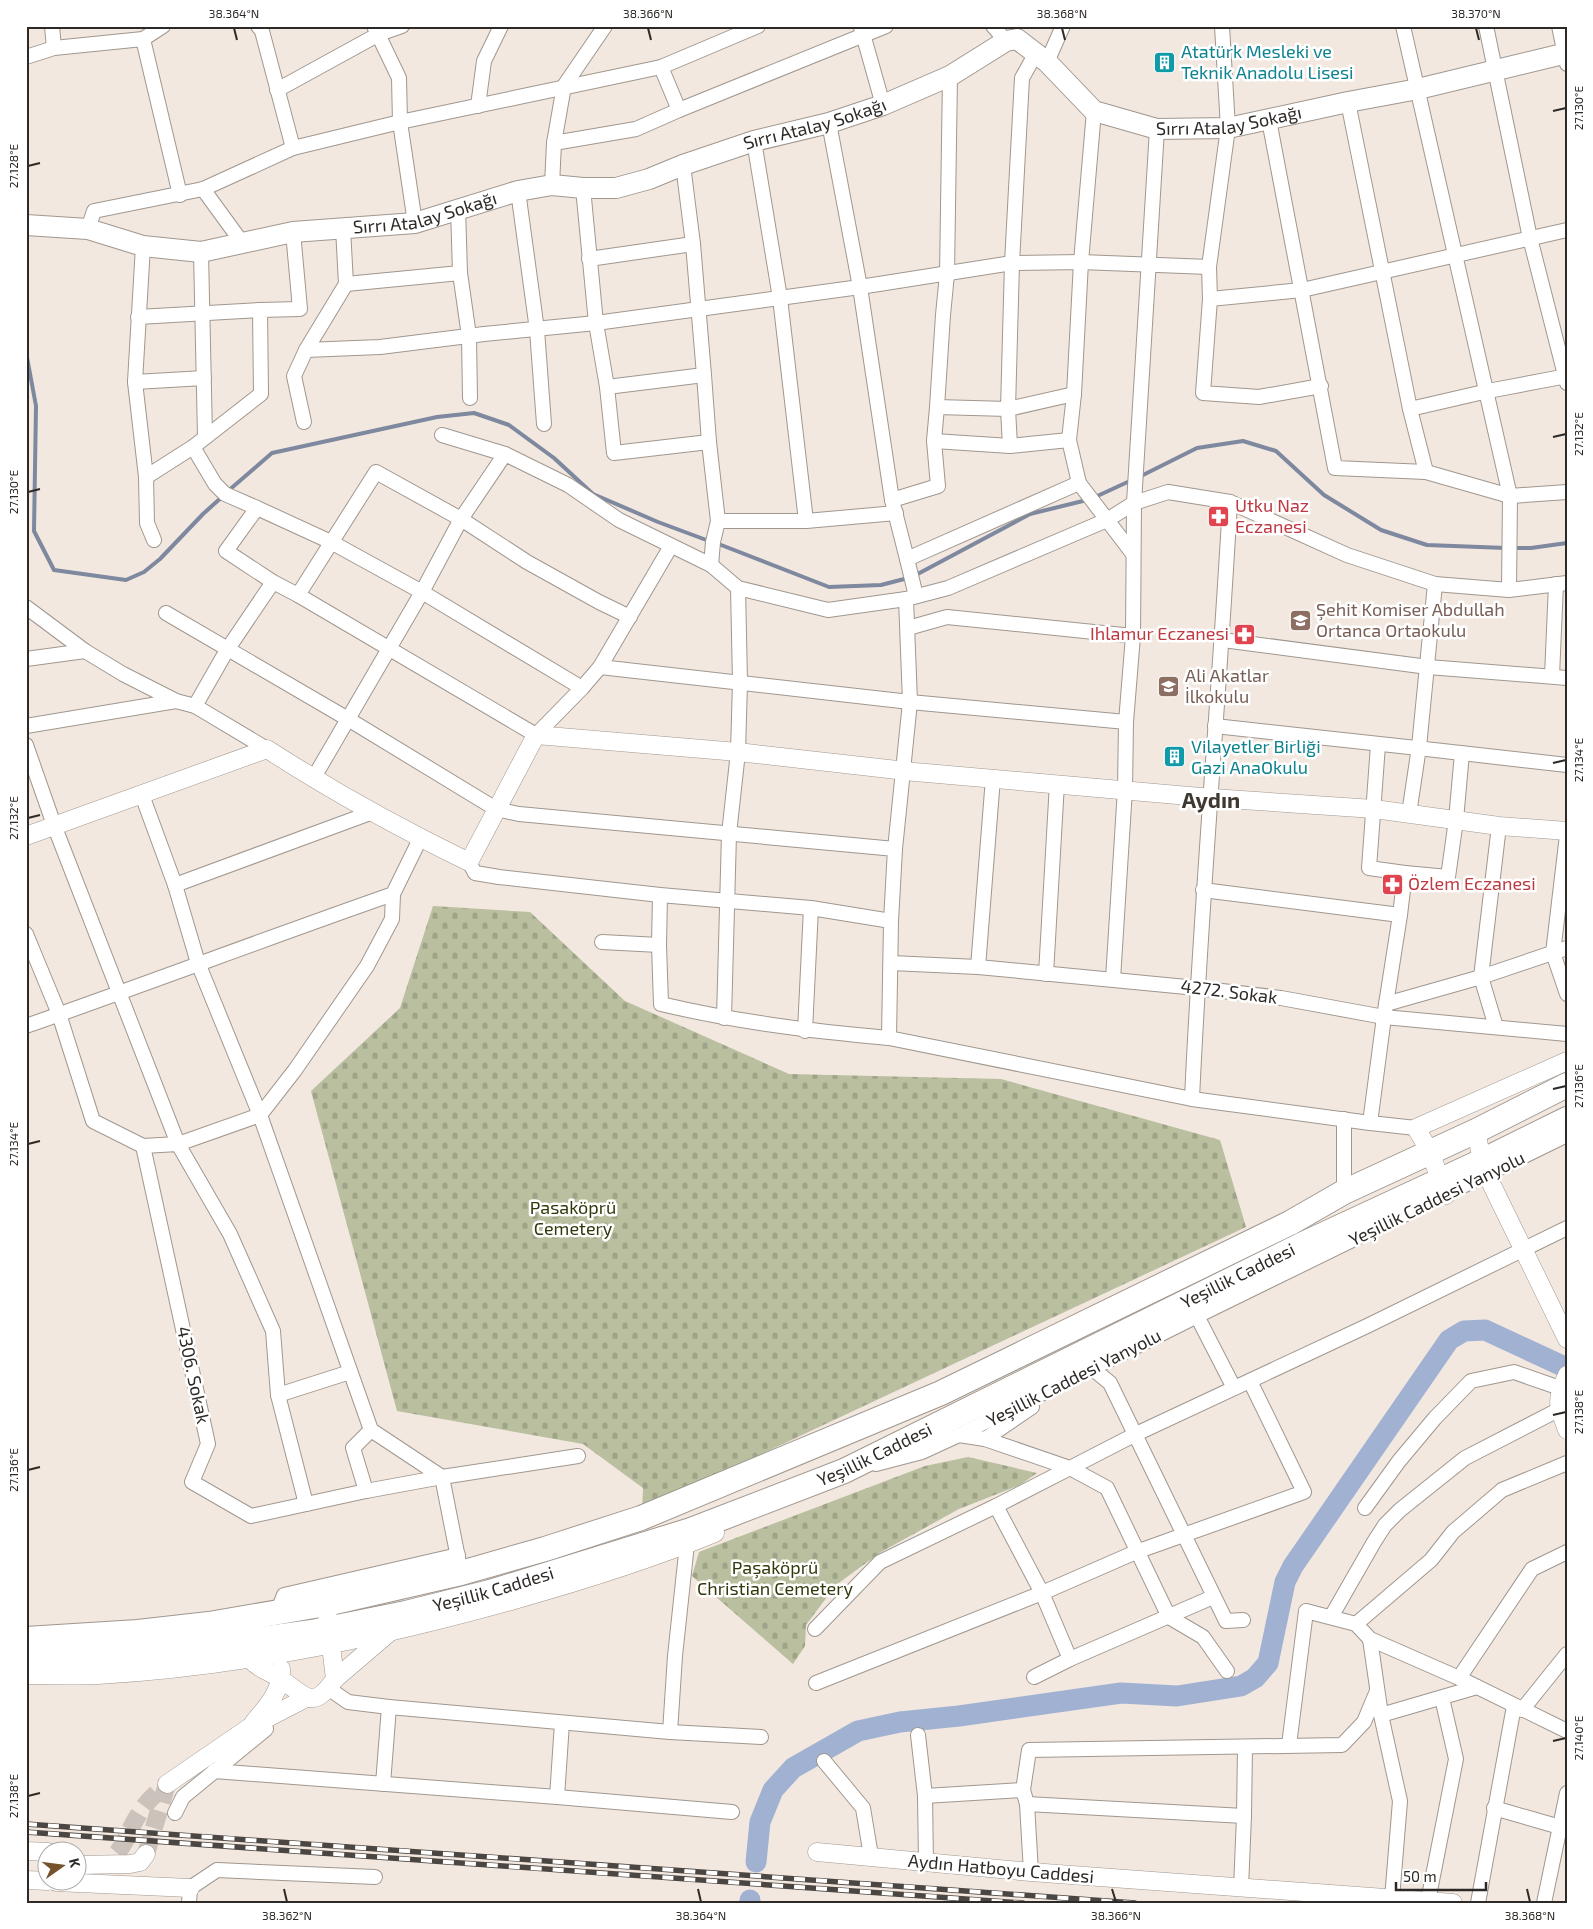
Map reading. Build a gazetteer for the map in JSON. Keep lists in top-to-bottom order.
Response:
{
  "streets": {
    "highway": ["Yeşillik Caddesi"],
    "main road": ["Sırrı Atalay Sokağı"],
    "street": [
      "4272. Sokak",
      "Yeşillik Caddesi Yanyolu",
      "4306. Sokak",
      "Aydın Hatboyu Caddesi"
    ]
  },
  "crossings": [
    ["Yeşillik Caddesi Yanyolu", "Yeşillik Caddesi"]
  ],
  "districts": ["Aydın"],
  "parks": ["Pasaköprü Cemetery", "Paşaköprü Christian Cemetery"],
  "places": {
    "building": ["Atatürk Mesleki ve Teknik Anadolu Lisesi", "Vilayetler Birliği Gazi AnaOkulu"],
    "pharmacy": ["Utku Naz Eczanesi", "Ihlamur Eczanesi", "Özlem Eczanesi"],
    "school or university": ["Şehit Komiser Abdullah Ortanca Ortaokulu", "Ali Akatlar İlkokulu"]
  },
  "scale_bar": "50 m",
  "north": "right",
  "coordinates": [
    "38.364°N",
    "38.366°N",
    "38.368°N",
    "38.370°N",
    "27.130°E",
    "27.128°E",
    "27.132°E",
    "27.134°E",
    "27.136°E",
    "27.138°E",
    "27.140°E",
    "38.362°N"
  ]
}
